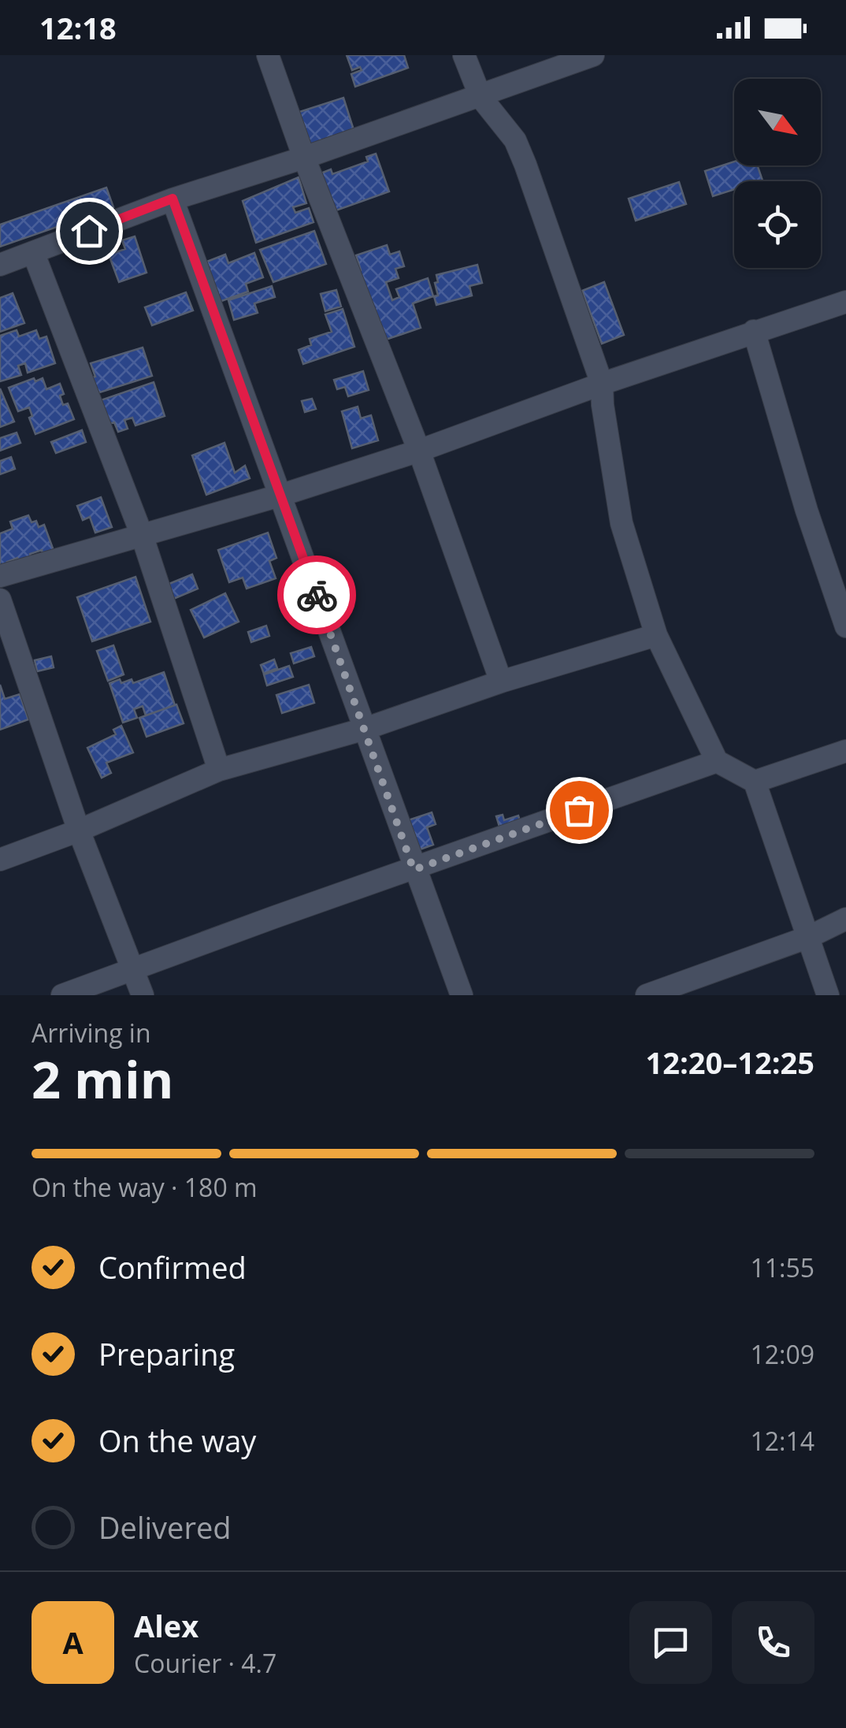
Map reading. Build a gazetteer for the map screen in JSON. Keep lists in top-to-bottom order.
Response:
{
  "north": "bottom right",
  "page": {
    "status": "12:18",
    "heading": ["2 min", "Arriving in", "12:20–12:25"],
    "panel": ["Alex", "Courier · 4.7"],
    "bar": "On the way · 180 m",
    "list": [
      ["Confirmed", "11:55"],
      ["Preparing", "12:09"],
      ["On the way", "12:14"],
      "Delivered"
    ],
    "round": "A"
  }
}
